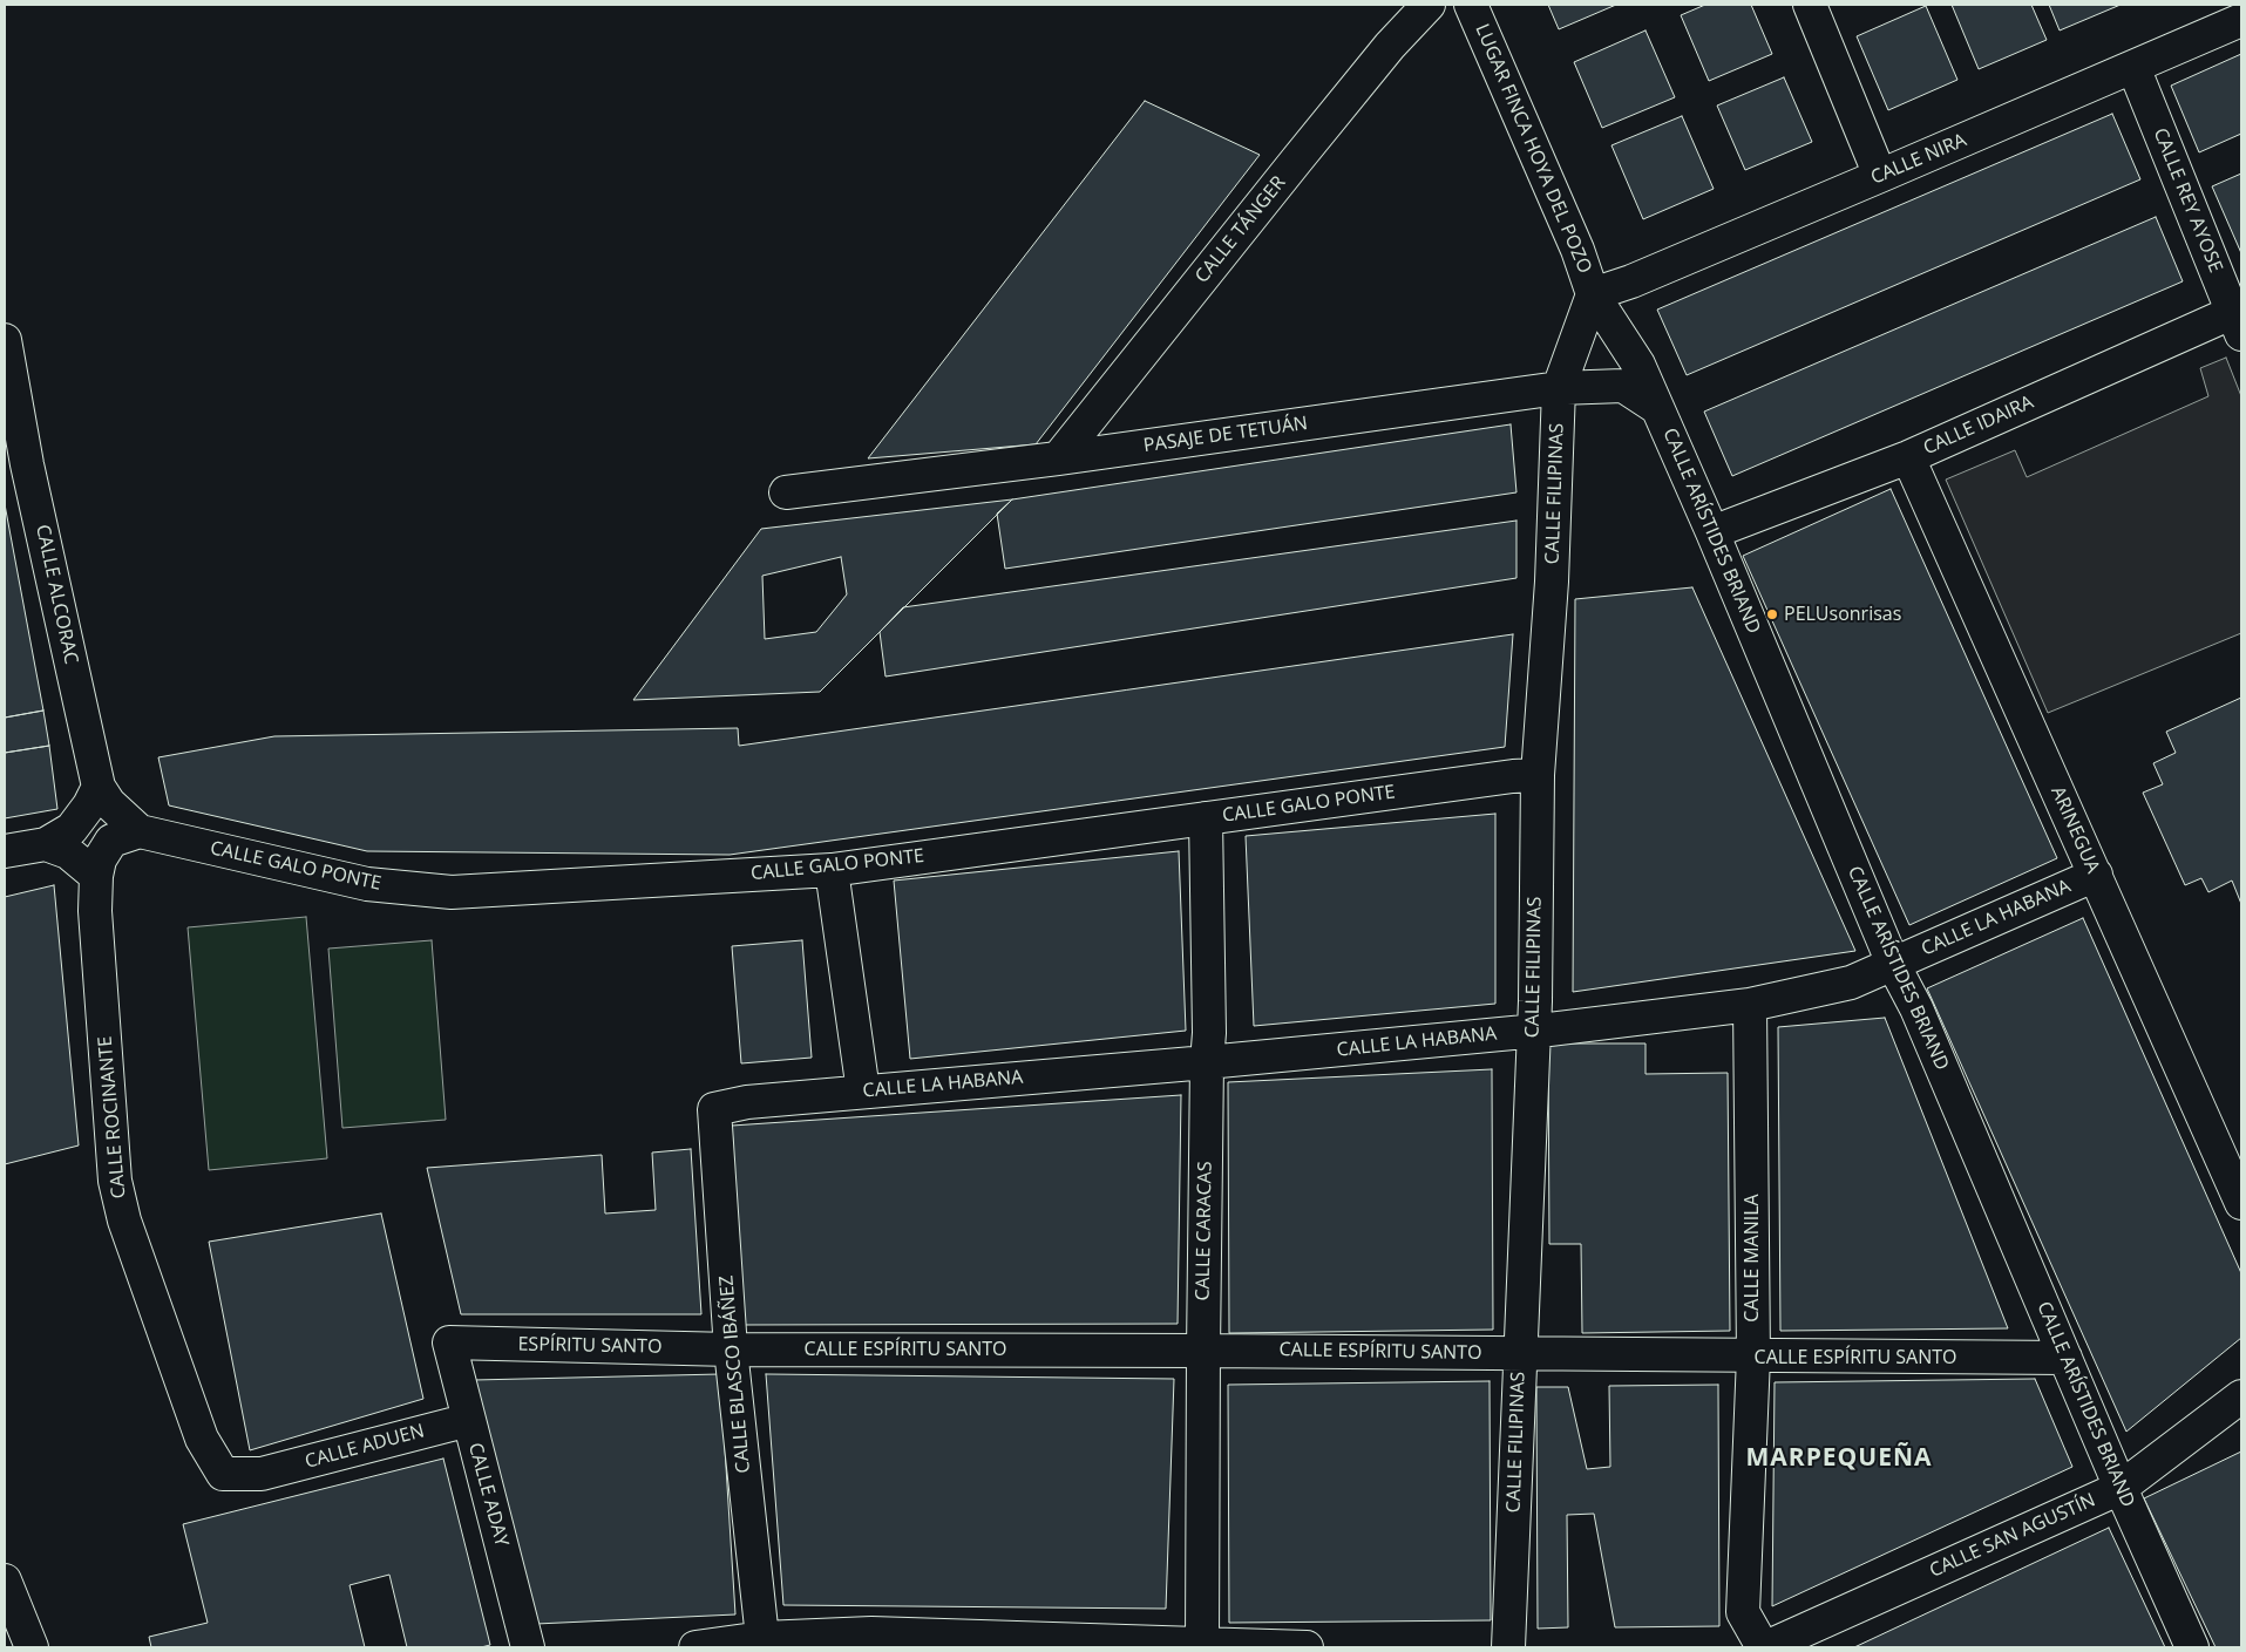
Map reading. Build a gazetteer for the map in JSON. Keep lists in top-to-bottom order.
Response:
{
  "streets": {
    "street": [
      "LUGAR FINCA HOYA DEL POZO",
      "CALLE NIRA",
      "CALLE REY AYOSE",
      "CALLE TÁNGER",
      "CALLE IDAIRA",
      "PASAJE DE TETUÁN",
      "CALLE FILIPINAS",
      "CALLE ARÍSTIDES BRIAND",
      "CALLE ALCORAC",
      "CALLE GALO PONTE",
      "ARINEGUA",
      "CALLE LA HABANA",
      "CALLE ROCINANTE",
      "CALLE CARACAS",
      "CALLE MANILA",
      "ESPÍRITU SANTO",
      "CALLE ESPÍRITU SANTO",
      "CALLE BLASCO IBÁÑEZ",
      "CALLE ADUEN",
      "CALLE ADAY",
      "CALLE SAN AGUSTÍN"
    ]
  },
  "crossings": [
    ["LUGAR FINCA HOYA DEL POZO", "CALLE NIRA"],
    ["LUGAR FINCA HOYA DEL POZO", "CALLE FILIPINAS"],
    ["LUGAR FINCA HOYA DEL POZO", "CALLE ARÍSTIDES BRIAND"],
    ["CALLE NIRA", "CALLE REY AYOSE"],
    ["CALLE NIRA", "CALLE FILIPINAS"],
    ["CALLE NIRA", "CALLE ARÍSTIDES BRIAND"],
    ["CALLE REY AYOSE", "CALLE IDAIRA"],
    ["CALLE TÁNGER", "PASAJE DE TETUÁN"],
    ["CALLE IDAIRA", "CALLE ARÍSTIDES BRIAND"],
    ["CALLE IDAIRA", "ARINEGUA"],
    ["PASAJE DE TETUÁN", "CALLE FILIPINAS"],
    ["PASAJE DE TETUÁN", "CALLE ARÍSTIDES BRIAND"],
    ["CALLE FILIPINAS", "CALLE ARÍSTIDES BRIAND"],
    ["CALLE FILIPINAS", "CALLE GALO PONTE"],
    ["CALLE FILIPINAS", "CALLE LA HABANA"],
    ["CALLE FILIPINAS", "CALLE ESPÍRITU SANTO"],
    ["CALLE ARÍSTIDES BRIAND", "CALLE LA HABANA"],
    ["CALLE ARÍSTIDES BRIAND", "CALLE ESPÍRITU SANTO"],
    ["CALLE ARÍSTIDES BRIAND", "CALLE SAN AGUSTÍN"],
    ["CALLE ALCORAC", "CALLE GALO PONTE"],
    ["CALLE ALCORAC", "CALLE ROCINANTE"],
    ["CALLE GALO PONTE", "CALLE ROCINANTE"],
    ["CALLE GALO PONTE", "CALLE CARACAS"],
    ["ARINEGUA", "CALLE LA HABANA"],
    ["CALLE LA HABANA", "CALLE CARACAS"],
    ["CALLE LA HABANA", "CALLE MANILA"],
    ["CALLE LA HABANA", "CALLE BLASCO IBÁÑEZ"],
    ["CALLE ROCINANTE", "CALLE ADUEN"],
    ["CALLE CARACAS", "CALLE ESPÍRITU SANTO"],
    ["CALLE MANILA", "CALLE ESPÍRITU SANTO"],
    ["CALLE MANILA", "CALLE SAN AGUSTÍN"],
    ["ESPÍRITU SANTO", "CALLE ESPÍRITU SANTO"],
    ["ESPÍRITU SANTO", "CALLE BLASCO IBÁÑEZ"],
    ["ESPÍRITU SANTO", "CALLE ADAY"],
    ["CALLE ESPÍRITU SANTO", "CALLE BLASCO IBÁÑEZ"],
    ["CALLE ADUEN", "CALLE ADAY"]
  ],
  "districts": ["MARPEQUEÑA"],
  "places": ["PELUsonrisas"]
}
